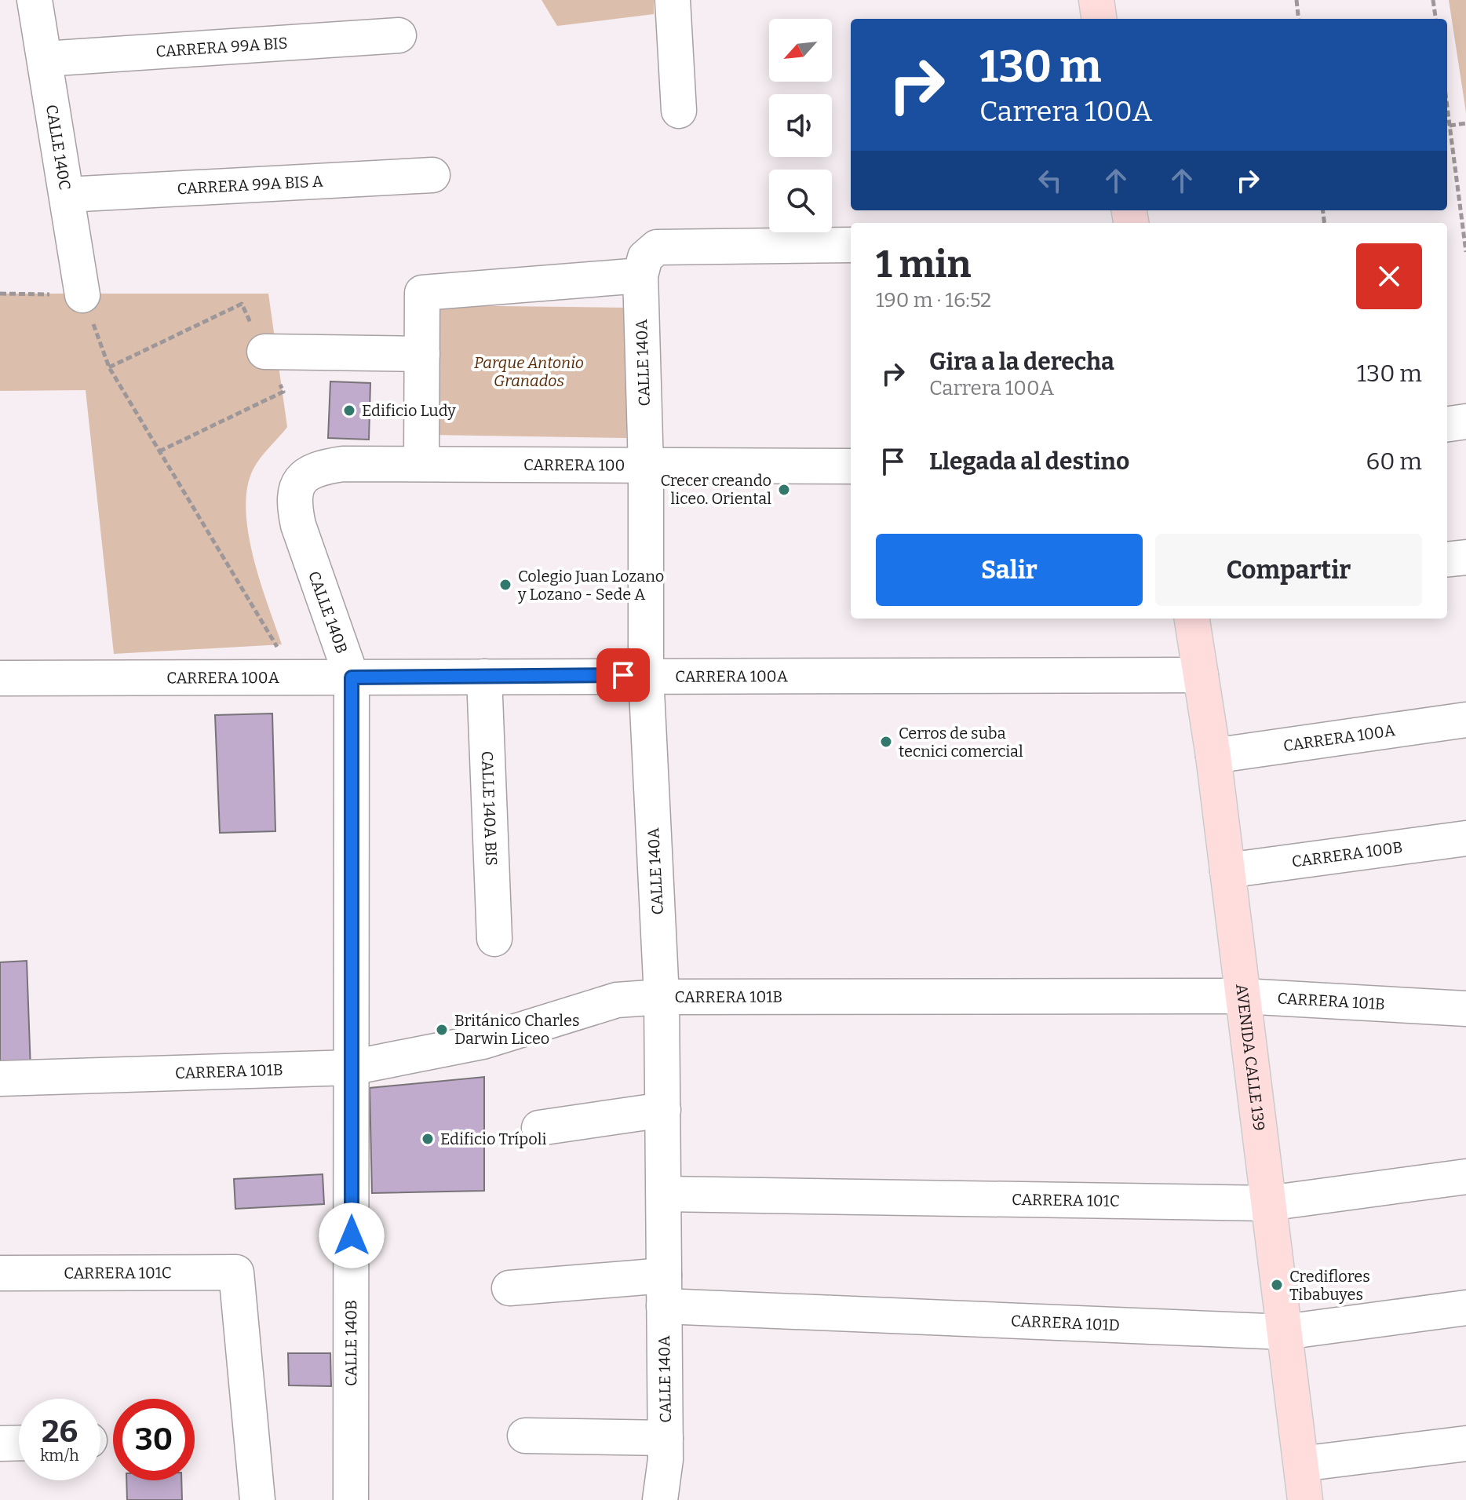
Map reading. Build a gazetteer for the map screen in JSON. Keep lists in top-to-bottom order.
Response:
{
  "streets": {
    "main road": ["AVENIDA CALLE 139"],
    "street": [
      "CARRERA 99A BIS",
      "CALLE 140C",
      "CARRERA 99A BIS A",
      "CALLE 140A",
      "CARRERA 100",
      "CALLE 140B",
      "CARRERA 100A",
      "CALLE 140A BIS",
      "CARRERA 100B",
      "CARRERA 101B",
      "CARRERA 101C",
      "CARRERA 101D"
    ]
  },
  "crossings": [
    ["CARRERA 99A BIS", "CALLE 140C"],
    ["CALLE 140C", "CARRERA 99A BIS A"],
    ["CALLE 140A", "CARRERA 100"],
    ["CALLE 140A", "CARRERA 100A"],
    ["CALLE 140A", "CARRERA 101B"],
    ["CALLE 140A", "CARRERA 101C"],
    ["CALLE 140A", "CARRERA 101D"],
    ["CARRERA 100", "CALLE 140B"],
    ["CALLE 140B", "CARRERA 100A"],
    ["CALLE 140B", "CARRERA 101B"],
    ["CARRERA 100A", "CALLE 140A BIS"],
    ["CARRERA 100A", "AVENIDA CALLE 139"],
    ["CARRERA 100B", "AVENIDA CALLE 139"],
    ["CARRERA 101B", "AVENIDA CALLE 139"],
    ["AVENIDA CALLE 139", "CARRERA 101C"],
    ["AVENIDA CALLE 139", "CARRERA 101D"]
  ],
  "parks": ["Parque Antonio Granados"],
  "places": [
    "Edificio Ludy",
    "Crecer creando liceo. Oriental",
    "Colegio Juan Lozano y Lozano - Sede A",
    "Cerros de suba tecnici comercial",
    "Británico Charles Darwin Liceo",
    "Edificio Trípoli",
    "Crediflores Tibabuyes"
  ],
  "north": "bottom left",
  "page": {
    "turn": ["130 m", "Carrera 100A"],
    "heading": ["1 min", "190 m · 16:52"],
    "list": [
      {
        "name": "Gira a la derecha",
        "note": "Carrera 100A",
        "value": "130 m"
      },
      {
        "name": "Llegada al destino",
        "value": "60 m"
      }
    ],
    "buttons": ["Salir", "Compartir"],
    "speed": "26 km/h",
    "limit": "30"
  }
}
